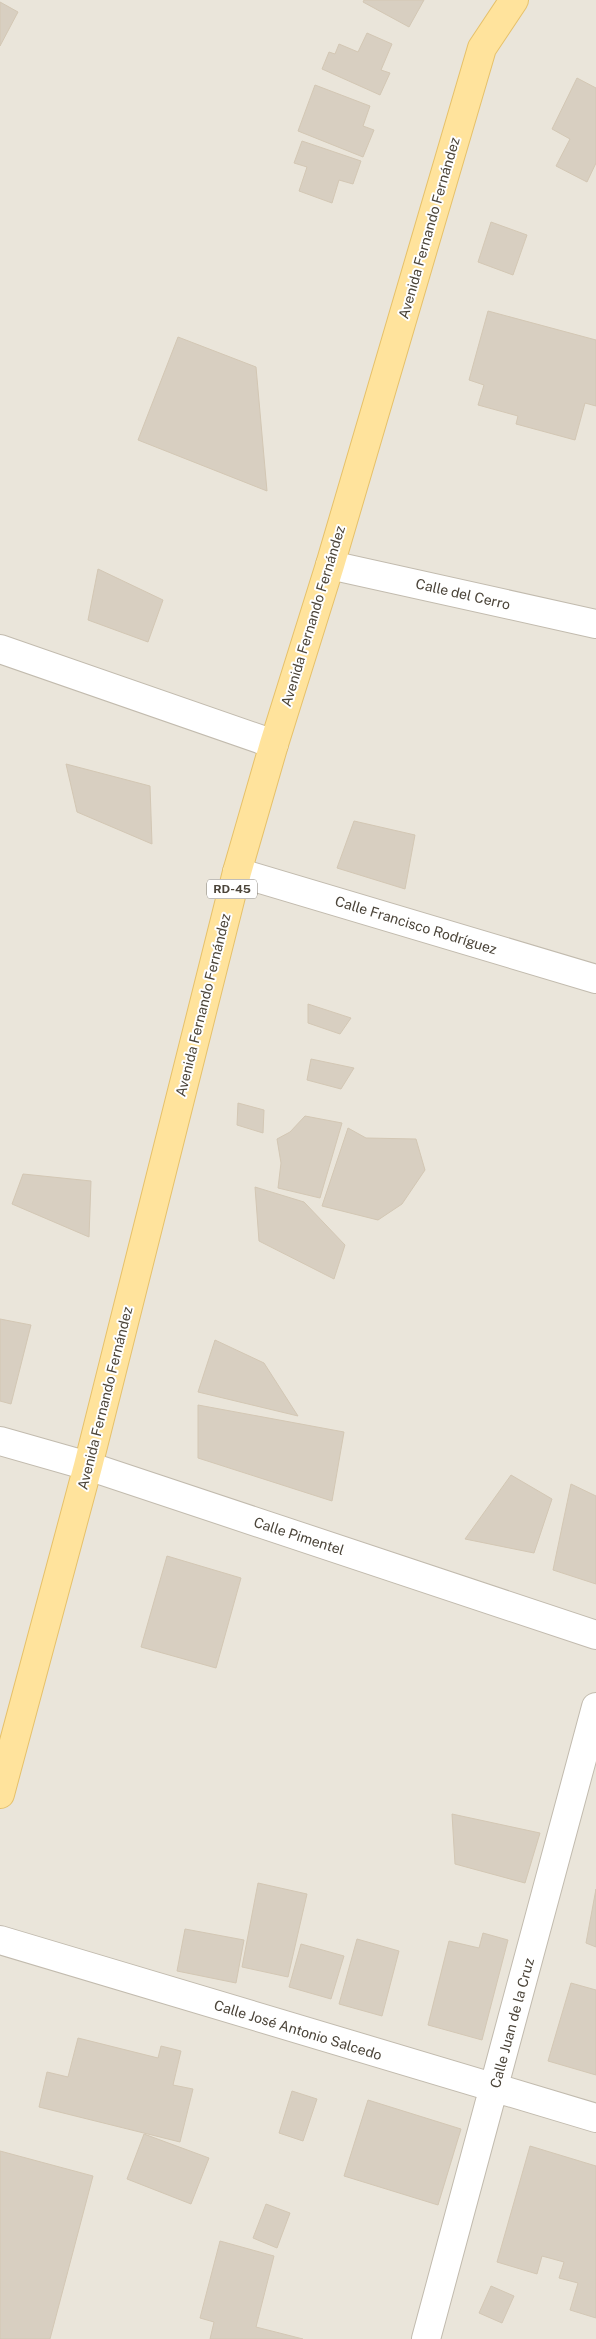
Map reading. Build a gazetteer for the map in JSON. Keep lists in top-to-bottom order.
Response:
{
  "streets": {
    "main road": ["Avenida Fernando Fernández", "RD-45"],
    "street": [
      "Calle del Cerro",
      "Calle Francisco Rodríguez",
      "Calle Pimentel",
      "Calle Juan de la Cruz",
      "Calle José Antonio Salcedo"
    ]
  },
  "crossings": [
    ["Avenida Fernando Fernández", "Calle del Cerro"],
    ["Avenida Fernando Fernández", "Calle Francisco Rodríguez"],
    ["Avenida Fernando Fernández", "Calle Pimentel"],
    ["Calle Juan de la Cruz", "Calle José Antonio Salcedo"]
  ]
}
